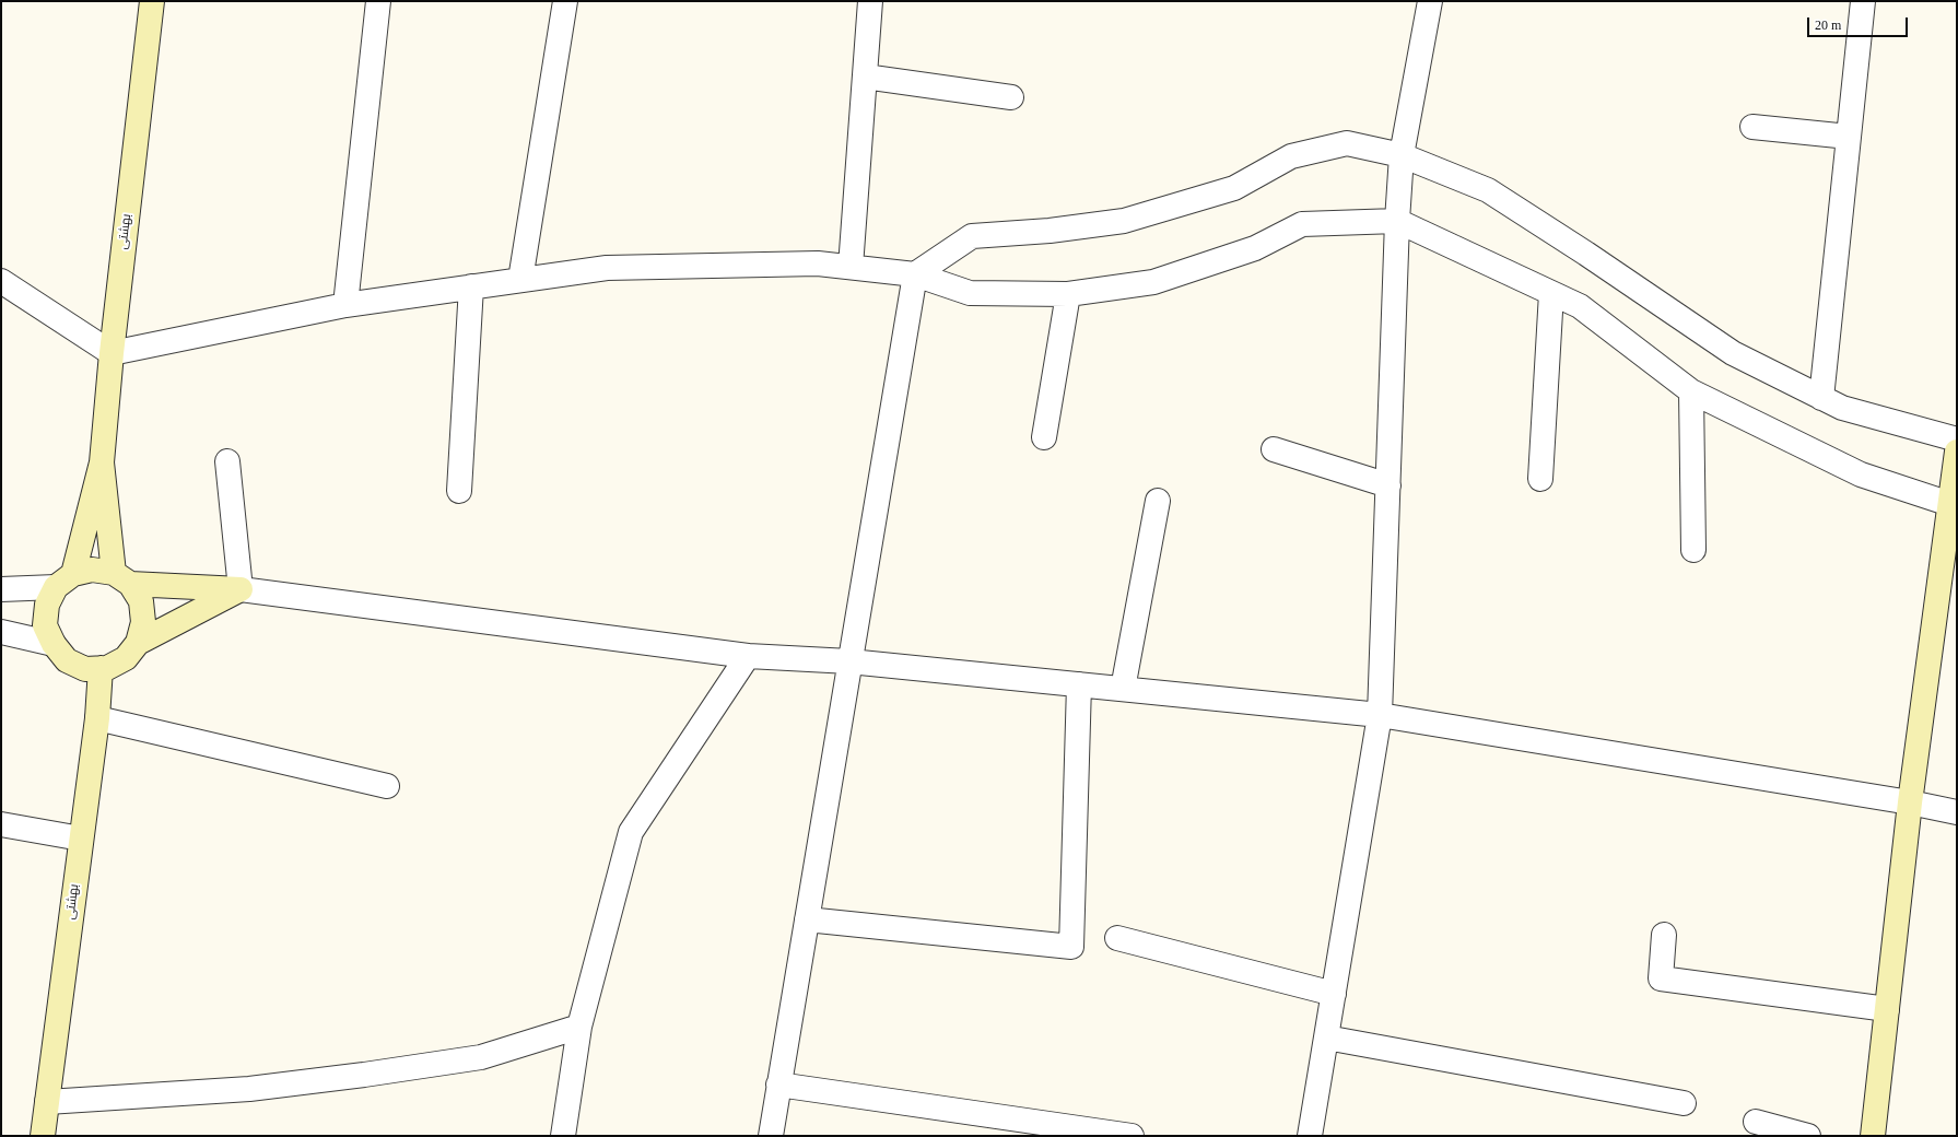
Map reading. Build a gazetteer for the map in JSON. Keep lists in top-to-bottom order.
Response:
{
  "streets": {
    "street": ["بهشتی"]
  },
  "scale_bar": "20 m"
}
